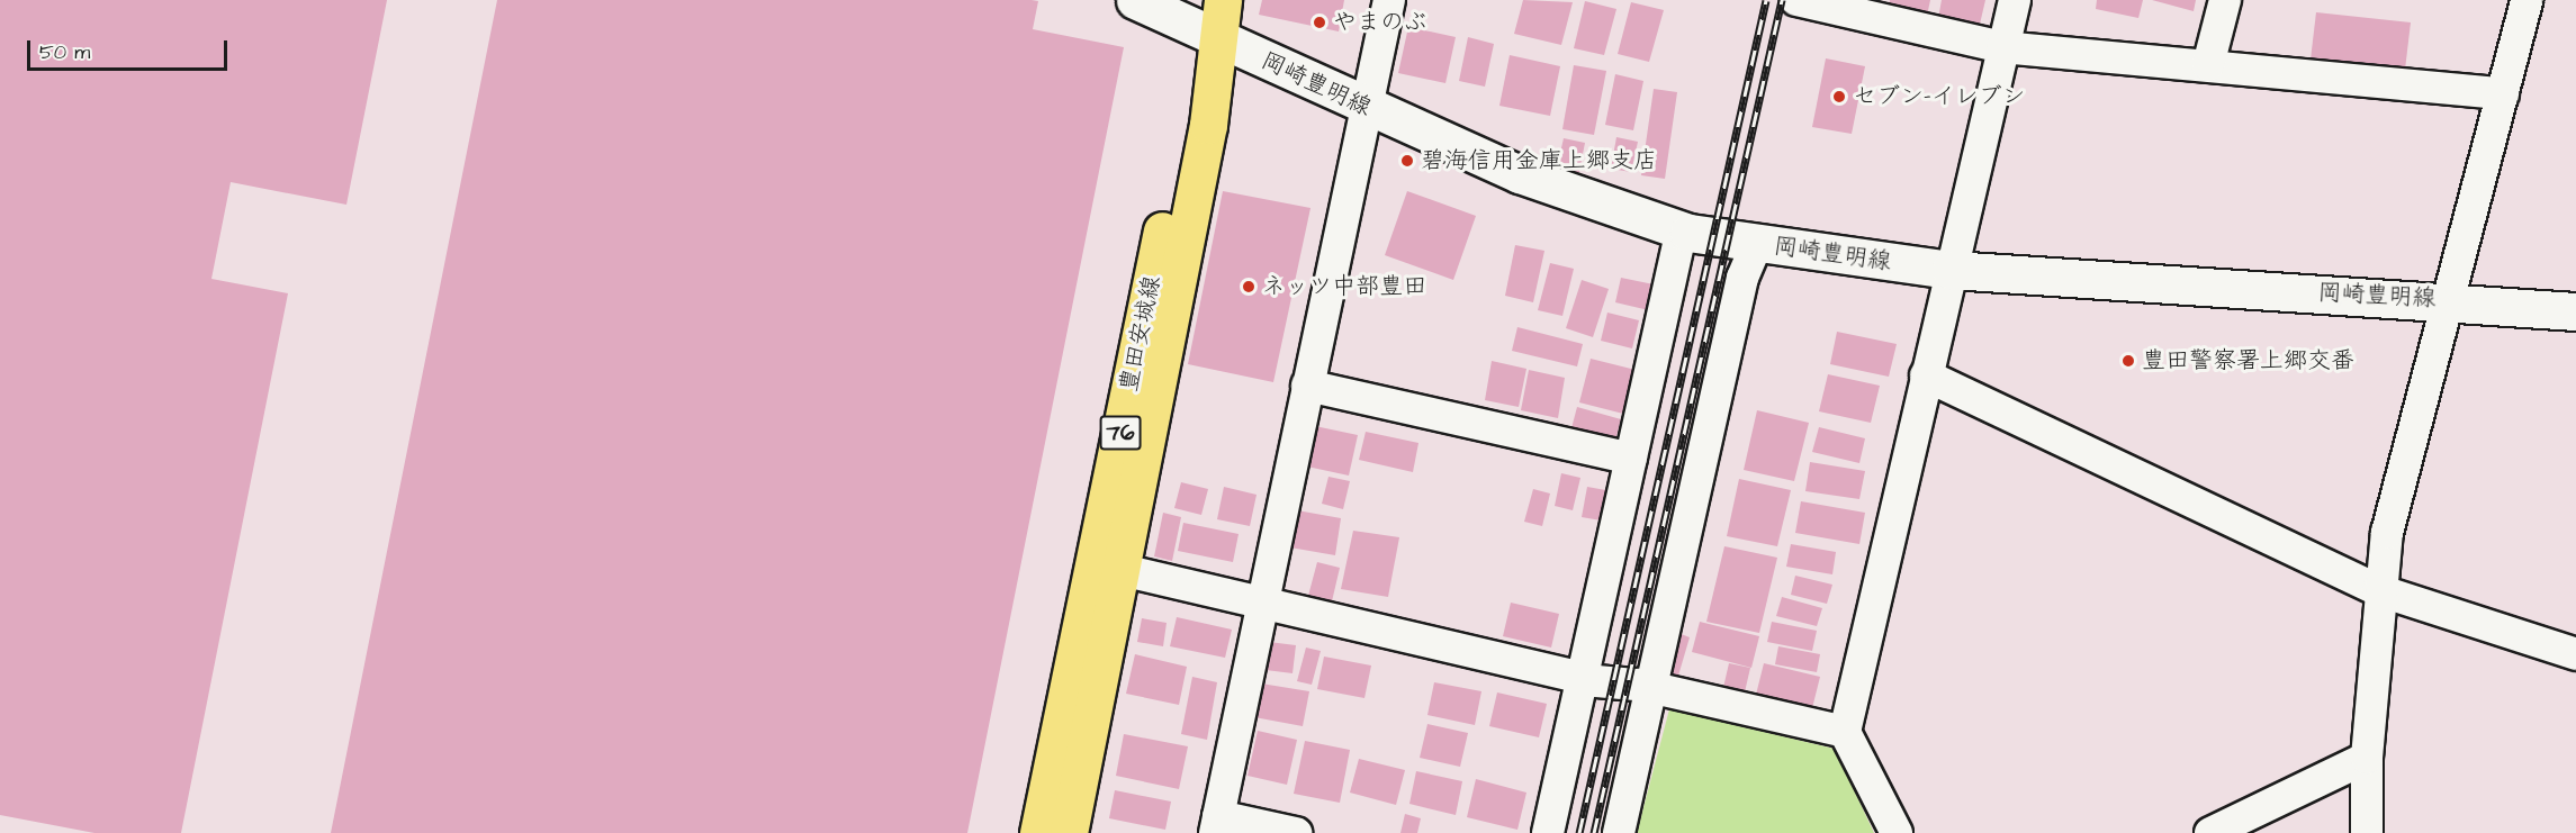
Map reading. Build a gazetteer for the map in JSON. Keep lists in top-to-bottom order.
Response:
{
  "streets": {
    "main road": ["岡崎豊明線", "豊田安城線", "76"]
  },
  "crossings": [
    ["岡崎豊明線", "豊田安城線"]
  ],
  "places": [
    "やまのぶ",
    "セブン-イレブン",
    "碧海信用金庫上郷支店",
    "ネッツ中部豊田",
    "豊田警察署上郷交番"
  ],
  "scale_bar": "50 m"
}
